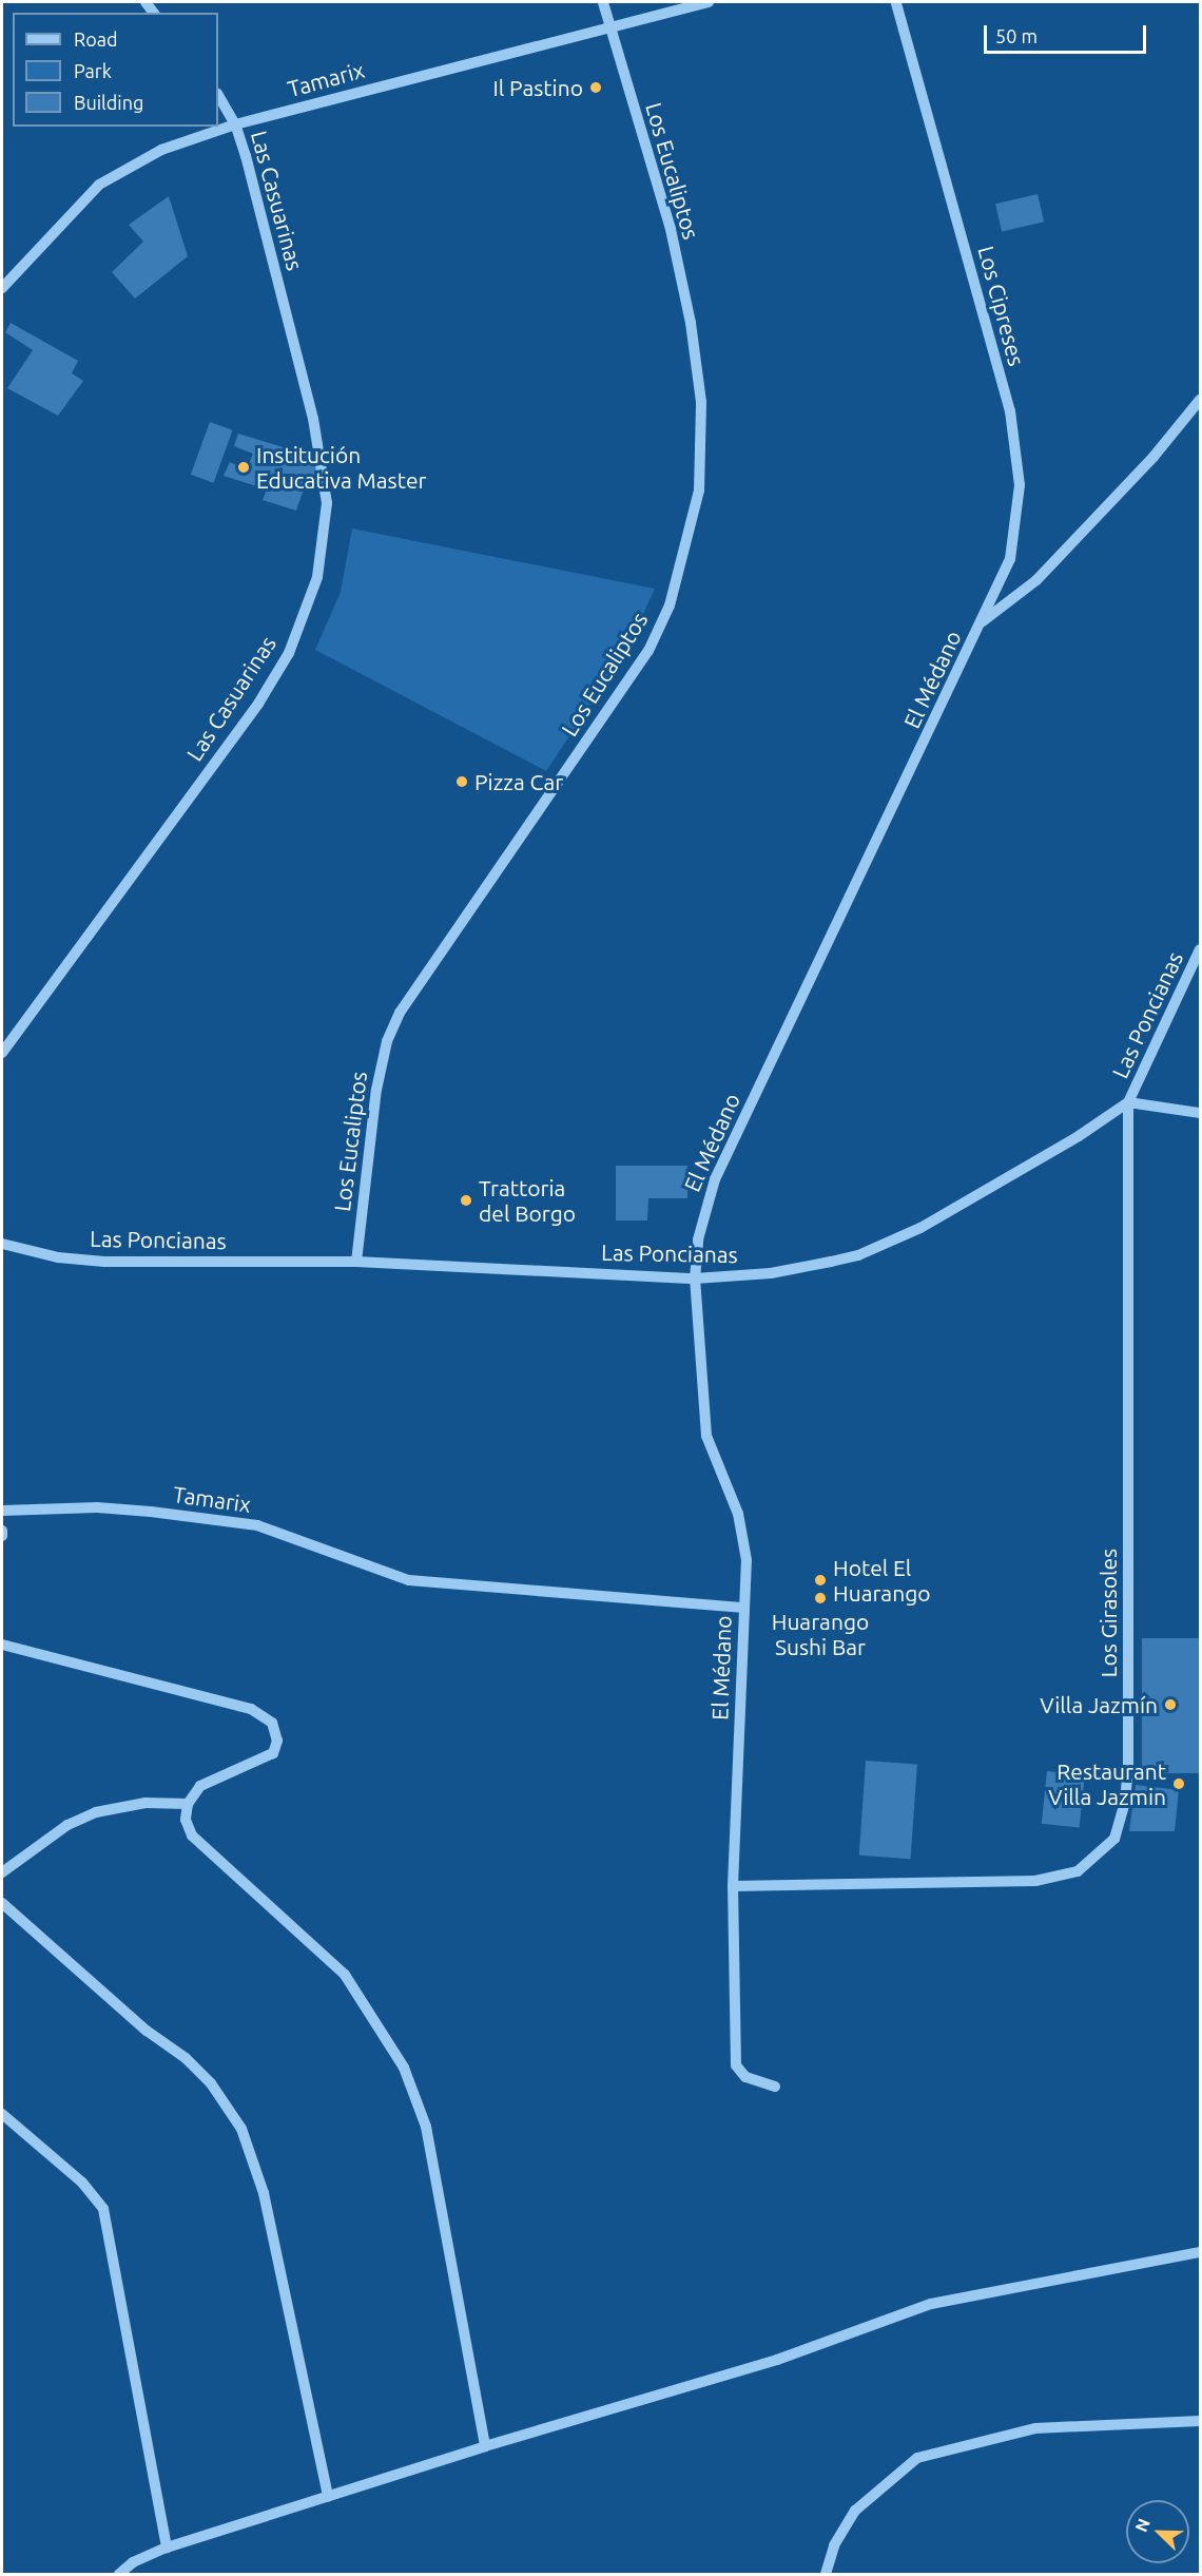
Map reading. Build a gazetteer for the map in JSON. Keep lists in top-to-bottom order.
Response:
{
  "streets": {
    "street": [
      "Tamarix",
      "Los Eucaliptos",
      "Las Casuarinas",
      "Los Cipreses",
      "El Médano",
      "Las Poncianas",
      "Los Girasoles"
    ]
  },
  "crossings": [
    ["Tamarix", "Los Eucaliptos"],
    ["Tamarix", "Las Casuarinas"],
    ["Tamarix", "El Médano"],
    ["Los Eucaliptos", "Las Poncianas"],
    ["Los Cipreses", "El Médano"],
    ["El Médano", "Las Poncianas"],
    ["El Médano", "Los Girasoles"],
    ["Las Poncianas", "Los Girasoles"]
  ],
  "places": [
    "Il Pastino",
    "Institución Educativa Master",
    "Pizza Car",
    "Trattoria del Borgo",
    "Hotel El Huarango",
    "Huarango Sushi Bar",
    "Villa Jazmín",
    "Restaurant Villa Jazmin"
  ],
  "legend": ["Road", "Park", "Building"],
  "scale_bar": "50 m",
  "north": "top left"
}
